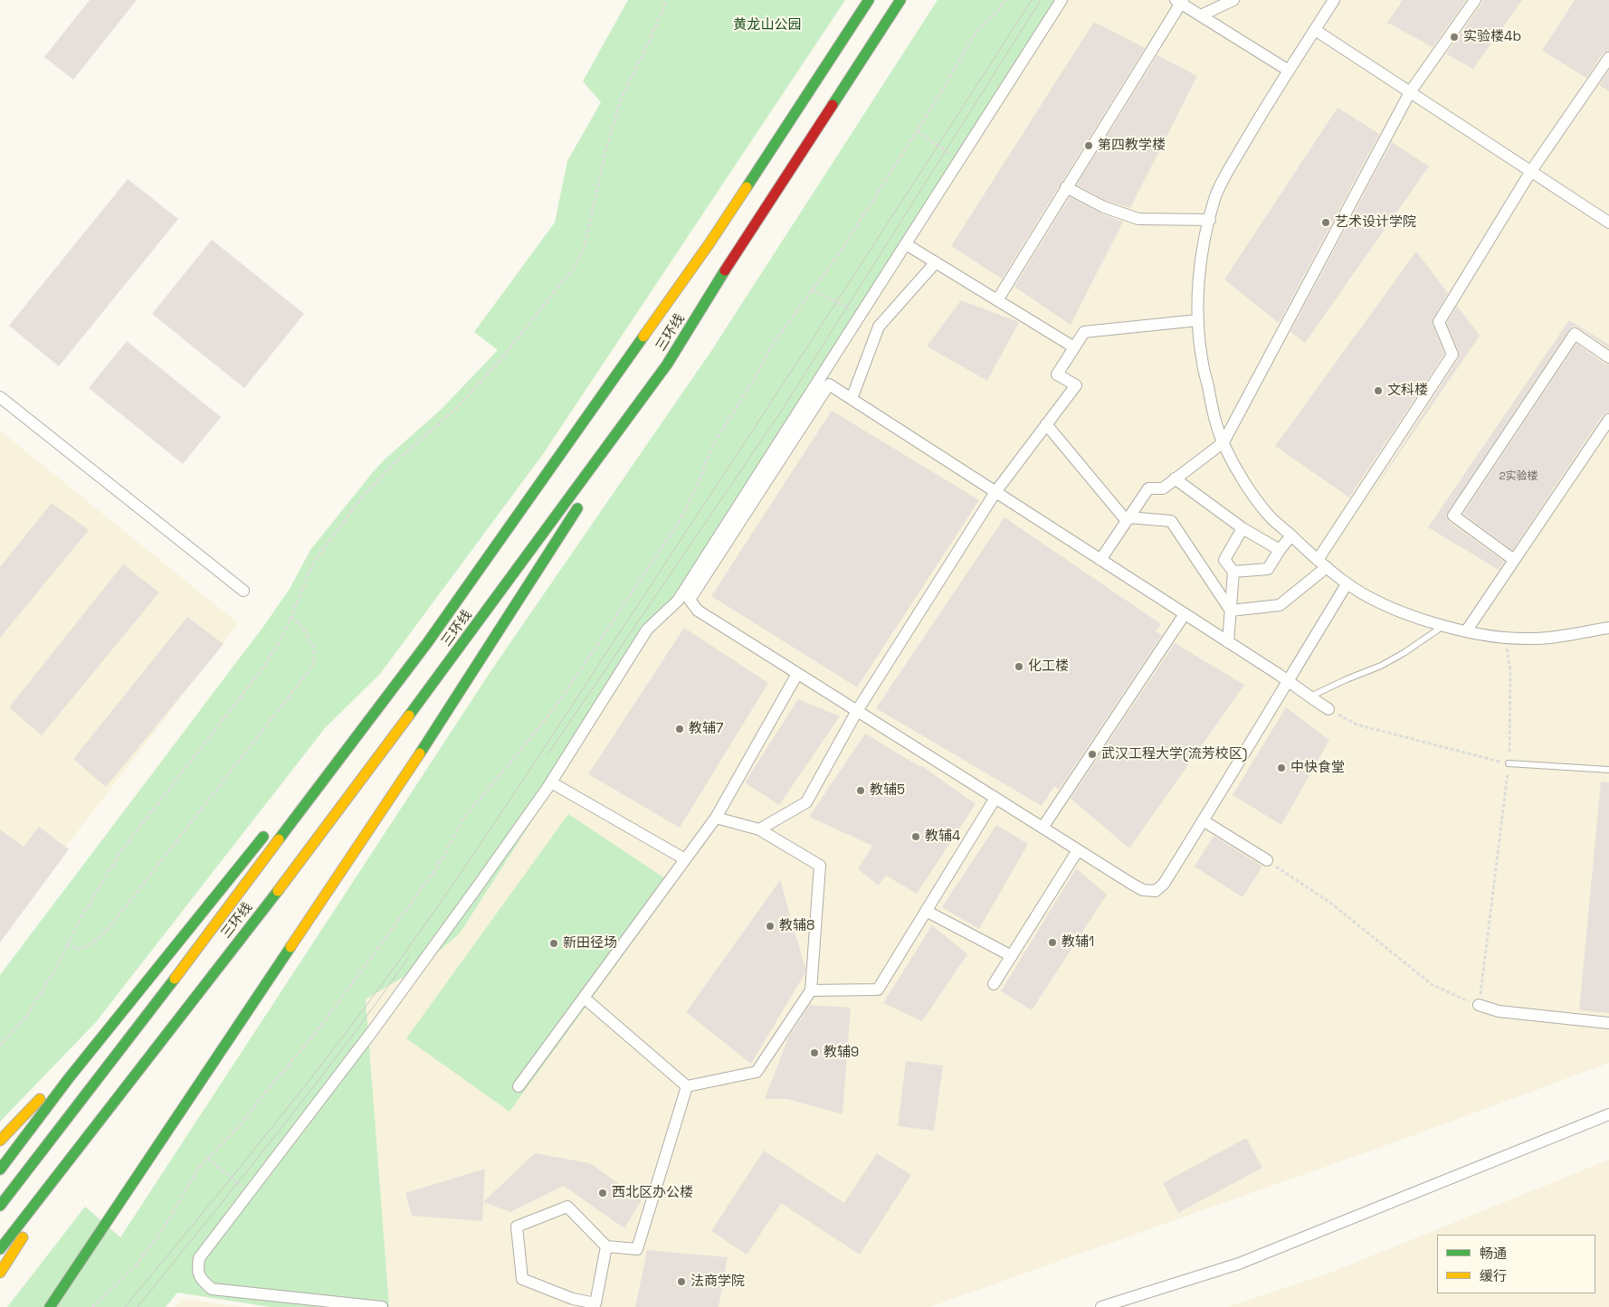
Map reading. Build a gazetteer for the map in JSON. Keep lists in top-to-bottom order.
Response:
{
  "streets": {
    "highway": ["三环线"]
  },
  "parks": ["黄龙山公园"],
  "places": [
    "实验楼4b",
    "第四教学楼",
    "艺术设计学院",
    "文科楼",
    "化工楼",
    "教辅7",
    "武汉工程大学(流芳校区)",
    "中快食堂",
    "教辅5",
    "教辅4",
    "教辅8",
    "教辅1",
    "新田径场",
    "教辅9",
    "西北区办公楼",
    "法商学院"
  ],
  "house_numbers": ["2实验楼"],
  "legend": ["畅通", "缓行"]
}
